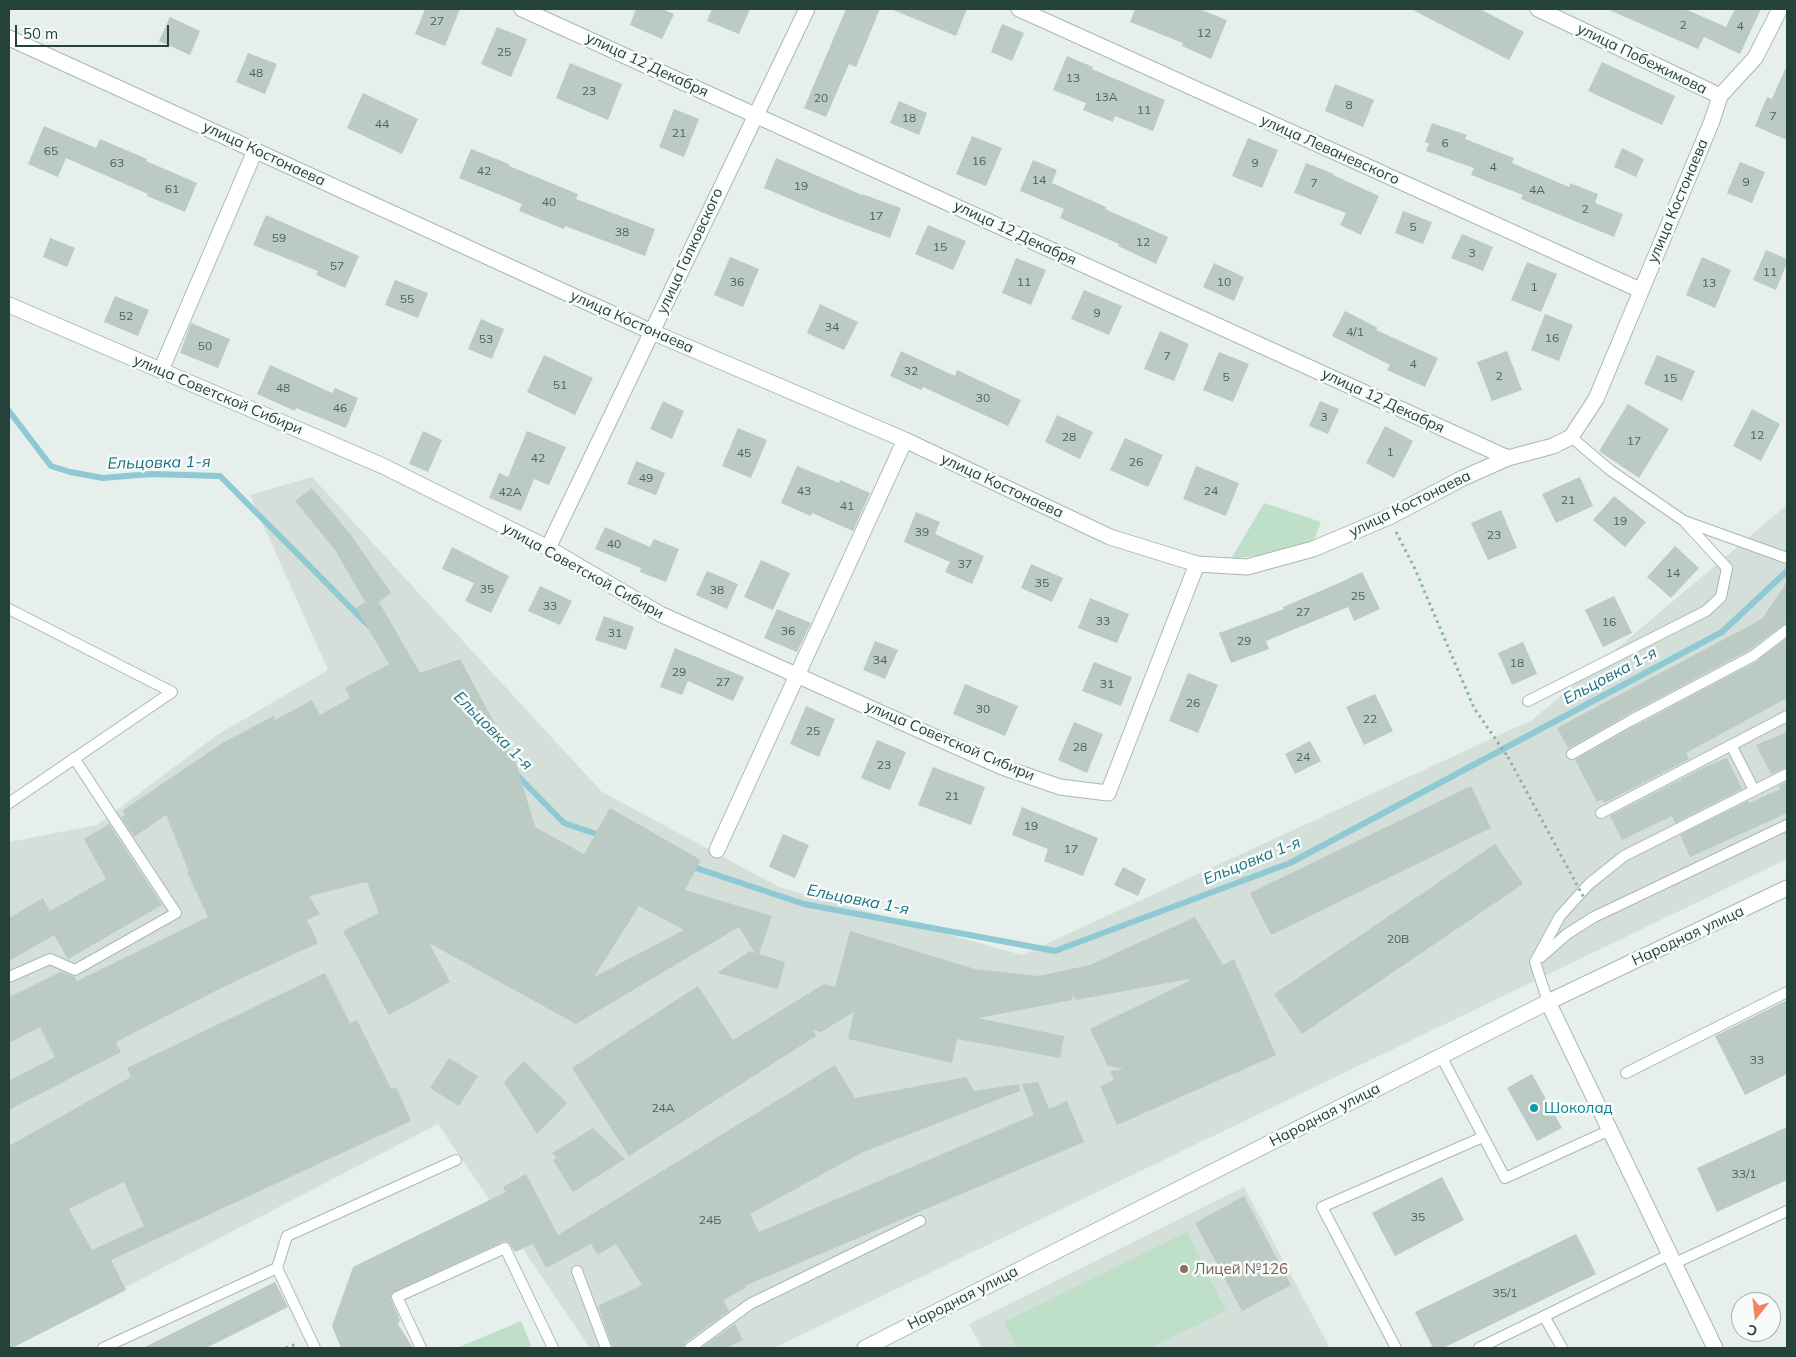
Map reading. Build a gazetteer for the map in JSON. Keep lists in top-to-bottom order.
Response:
{
  "streets": {
    "street": [
      "улица Побежимова",
      "улица 12 Декабря",
      "улица Леваневского",
      "улица Костонаева",
      "улица Галковского",
      "улица Советской Сибири",
      "Народная улица"
    ]
  },
  "crossings": [
    ["улица Побежимова", "улица Костонаева"],
    ["улица 12 Декабря", "улица Костонаева"],
    ["улица 12 Декабря", "улица Галковского"],
    ["улица Леваневского", "улица Костонаева"],
    ["улица Костонаева", "улица Галковского"],
    ["улица Костонаева", "улица Советской Сибири"],
    ["улица Галковского", "улица Советской Сибири"]
  ],
  "water": ["Ельцовка 1-я"],
  "places": ["Шоколад", "Лицей №126"],
  "house_numbers": [
    "27",
    "2",
    "4",
    "12",
    "25",
    "48",
    "13",
    "23",
    "13А",
    "20",
    "8",
    "11",
    "7",
    "18",
    "44",
    "21",
    "6",
    "65",
    "16",
    "63",
    "9",
    "4",
    "42",
    "14",
    "9",
    "7",
    "19",
    "61",
    "4А",
    "40",
    "2",
    "17",
    "5",
    "38",
    "59",
    "12",
    "15",
    "3",
    "57",
    "11",
    "36",
    "11",
    "10",
    "13",
    "1",
    "55",
    "9",
    "52",
    "34",
    "4/1",
    "16",
    "53",
    "50",
    "7",
    "4",
    "32",
    "2",
    "5",
    "15",
    "51",
    "48",
    "30",
    "46",
    "3",
    "12",
    "28",
    "17",
    "1",
    "45",
    "42",
    "26",
    "49",
    "43",
    "24",
    "42А",
    "21",
    "41",
    "19",
    "39",
    "23",
    "40",
    "37",
    "14",
    "35",
    "35",
    "38",
    "25",
    "33",
    "27",
    "33",
    "16",
    "36",
    "31",
    "29",
    "34",
    "18",
    "29",
    "27",
    "31",
    "26",
    "30",
    "22",
    "25",
    "28",
    "24",
    "23",
    "21",
    "19",
    "17",
    "20В",
    "33",
    "24А",
    "33/1",
    "35",
    "24Б",
    "35/1"
  ],
  "scale_bar": "50 m",
  "north": "bottom"
}
